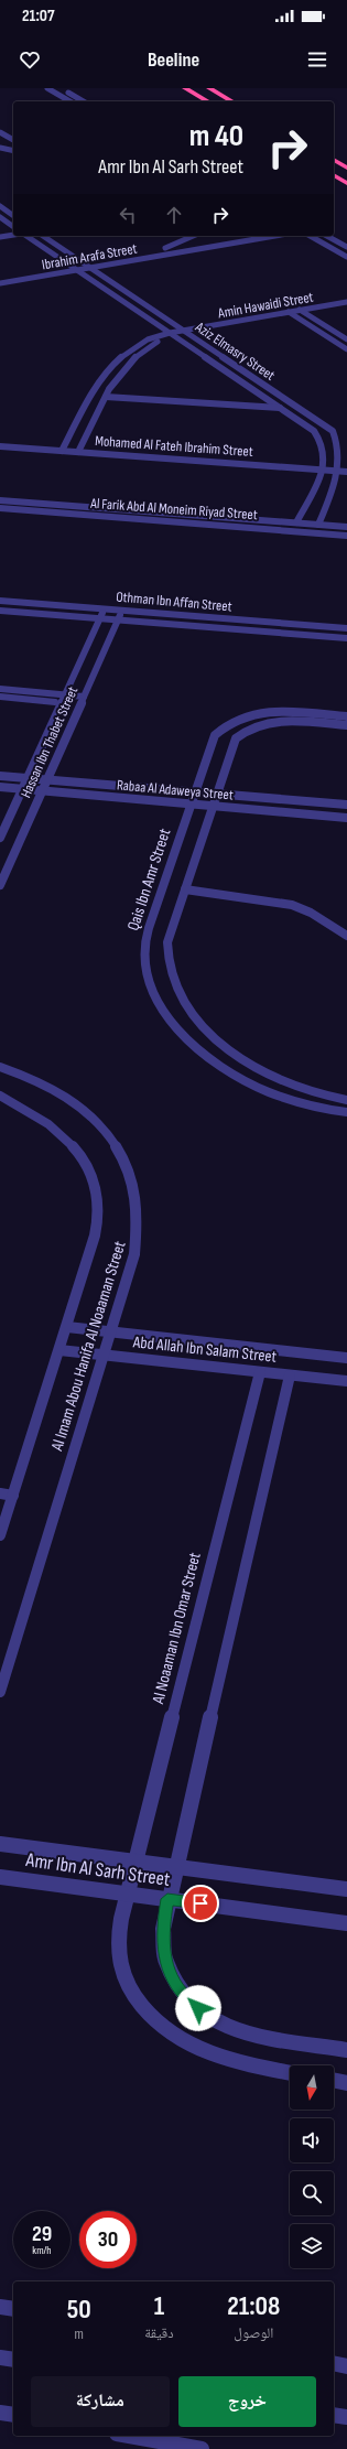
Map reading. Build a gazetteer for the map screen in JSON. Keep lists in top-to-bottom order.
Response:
{
  "streets": {
    "street": [
      "Ibrahim Arafa Street",
      "Amin Hawaidi Street",
      "Aziz Elmasry Street",
      "Mohamed Al Fateh Ibrahim Street",
      "Al Farik Abd Al Moneim Riyad Street",
      "Othman Ibn Affan Street",
      "Hassan Ibn Thabet Street",
      "Rabaa Al Adaweya Street",
      "Qais Ibn Amr Street",
      "Al Imam Abou Hanifa Al Noaaman Street",
      "Abd Allah Ibn Salam Street",
      "Al Noaaman Ibn Omar Street",
      "Amr Ibn Al Sarh Street"
    ]
  },
  "crossings": [
    ["Ibrahim Arafa Street", "Aziz Elmasry Street"],
    ["Amin Hawaidi Street", "Aziz Elmasry Street"],
    ["Amin Hawaidi Street", "Mohamed Al Fateh Ibrahim Street"],
    ["Aziz Elmasry Street", "Mohamed Al Fateh Ibrahim Street"],
    ["Othman Ibn Affan Street", "Hassan Ibn Thabet Street"],
    ["Hassan Ibn Thabet Street", "Rabaa Al Adaweya Street"],
    ["Rabaa Al Adaweya Street", "Qais Ibn Amr Street"],
    ["Al Imam Abou Hanifa Al Noaaman Street", "Abd Allah Ibn Salam Street"],
    ["Abd Allah Ibn Salam Street", "Al Noaaman Ibn Omar Street"],
    ["Al Noaaman Ibn Omar Street", "Amr Ibn Al Sarh Street"]
  ],
  "north": "bottom",
  "page": {
    "status": "21:07",
    "header": "Beeline",
    "turn": ["40 m", "Amr Ibn Al Sarh Street"],
    "speed": "29 km/h",
    "limit": "30",
    "eta": [
      "21:08",
      "الوصول",
      "1",
      "دقيقة",
      "50",
      "m"
    ],
    "buttons": ["خروج", "مشاركة"]
  }
}
